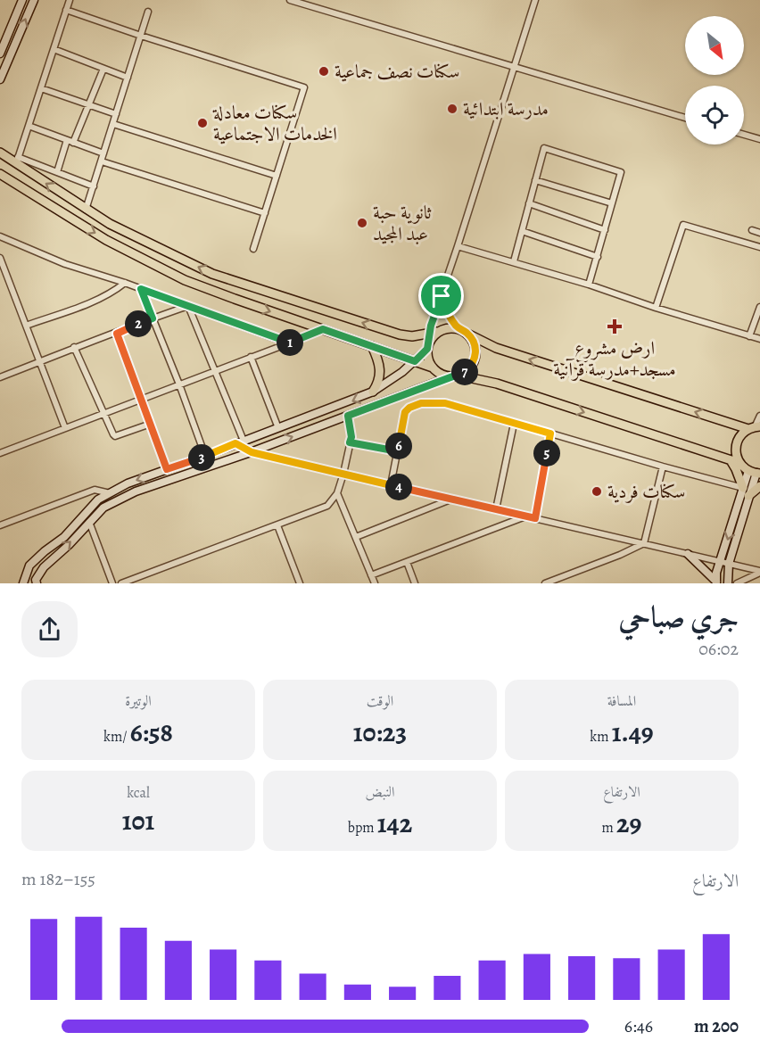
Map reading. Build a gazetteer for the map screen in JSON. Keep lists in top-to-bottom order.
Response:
{
  "places": {
    "other": [
      "سكنات نصف جماعية",
      "مدرسة ابتدائية",
      "سكنات معادلة الخدمات الاجتماعية",
      "ثانوية حبة عبد المجيد",
      "سكنات فردية"
    ],
    "health": ["ارض مشروع مسجد+مدرسة قرآنية"]
  },
  "north": "bottom right",
  "page": {
    "pins": [
      "2",
      "1",
      "7",
      "6",
      "5",
      "3",
      "4"
    ],
    "heading": ["جري صباحي", "06:02"],
    "stats": [
      ["المسافة", "1.49 km"],
      ["الوقت", "10:23"],
      ["الوتيرة", "6:58 /km"],
      ["الارتفاع", "29 m"],
      ["النبض", "142 bpm"],
      ["kcal", "101"]
    ],
    "chart": ["الارتفاع", "155–182 m"],
    "list": [
      {
        "name": "200 m",
        "note": "6:46"
      }
    ]
  }
}
